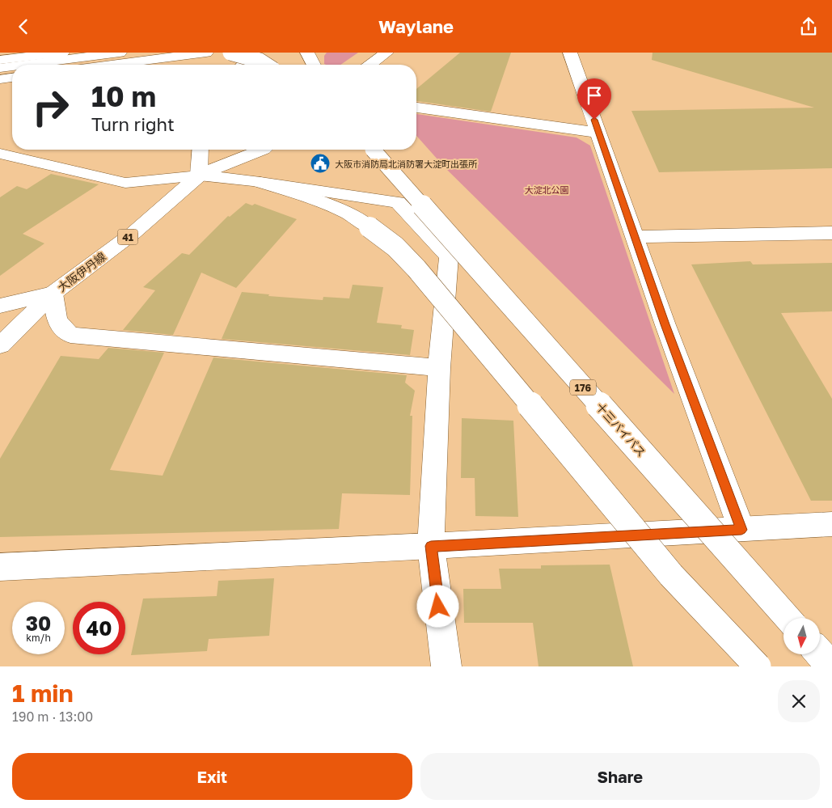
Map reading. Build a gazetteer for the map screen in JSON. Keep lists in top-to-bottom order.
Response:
{
  "streets": {
    "main road": [
      "41",
      "大阪伊丹線",
      "176",
      "十三バイパス"
    ]
  },
  "parks": ["大淀北公園"],
  "places": {
    "public building": ["大阪市消防局北消防署大淀町出張所"]
  },
  "north": "bottom",
  "page": {
    "header": "Waylane",
    "turn": ["10 m", "Turn right"],
    "speed": "30 km/h",
    "limit": "40",
    "heading": ["1 min", "190 m · 13:00"],
    "buttons": ["Exit", "Share"]
  }
}
